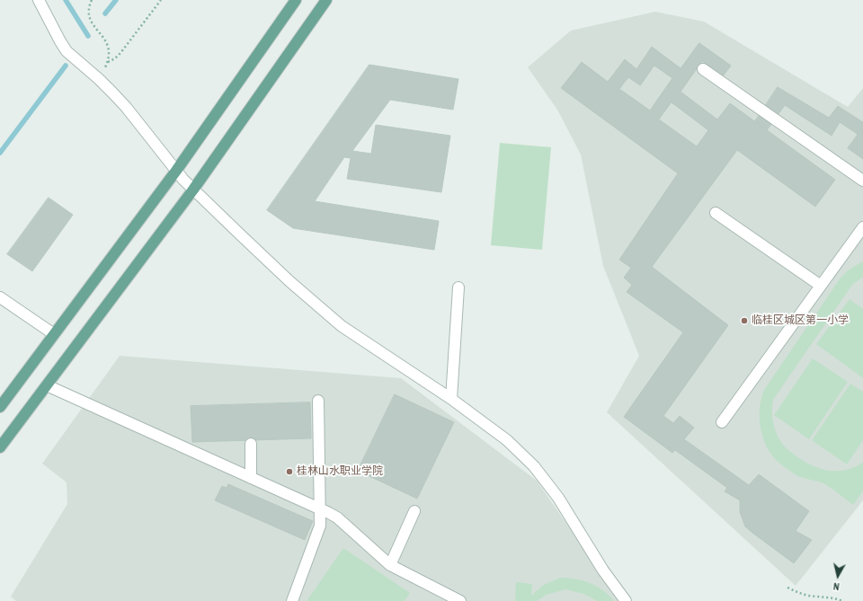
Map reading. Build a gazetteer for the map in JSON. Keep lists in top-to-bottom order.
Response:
{
  "places": ["临桂区城区第一小学", "桂林山水职业学院"],
  "north": "bottom"
}
